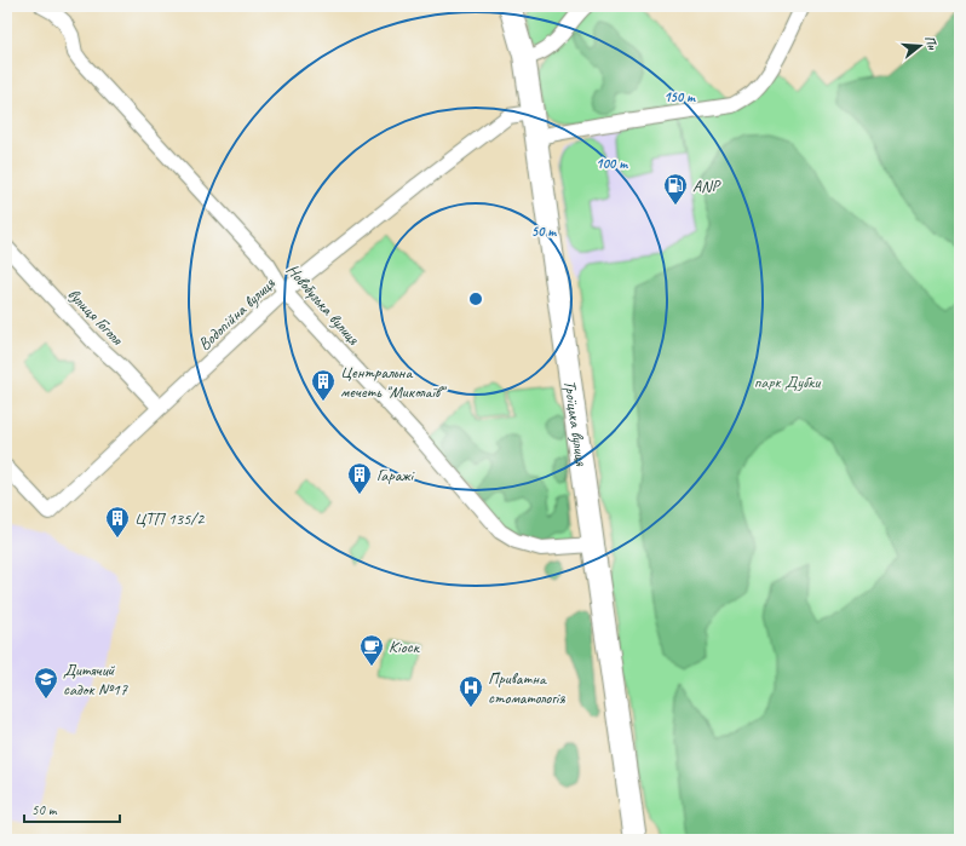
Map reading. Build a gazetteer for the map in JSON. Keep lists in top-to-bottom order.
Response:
{
  "streets": {
    "main road": ["Троїцька вулиця"],
    "street": ["Новобузька вулиця", "Водопійна вулиця", "вулиця Гоголя"]
  },
  "crossings": [
    ["Новобузька вулиця", "Водопійна вулиця"],
    ["Новобузька вулиця", "Троїцька вулиця"],
    ["Водопійна вулиця", "вулиця Гоголя"],
    ["Водопійна вулиця", "Троїцька вулиця"]
  ],
  "parks": ["парк Дубки"],
  "places": {
    "fuel station": ["ANP"],
    "building": ["Центральна мечеть \"Миколаїв\"", "Гаражі", "ЦТП 135/2"],
    "cafe": ["Кіоск"],
    "school or university": ["Дитячий садок №17"],
    "hospital": ["Приватна стоматологія"]
  },
  "scale_bar": "50 m",
  "north": "right",
  "rings": ["150 m", "100 m", "50 m"]
}
